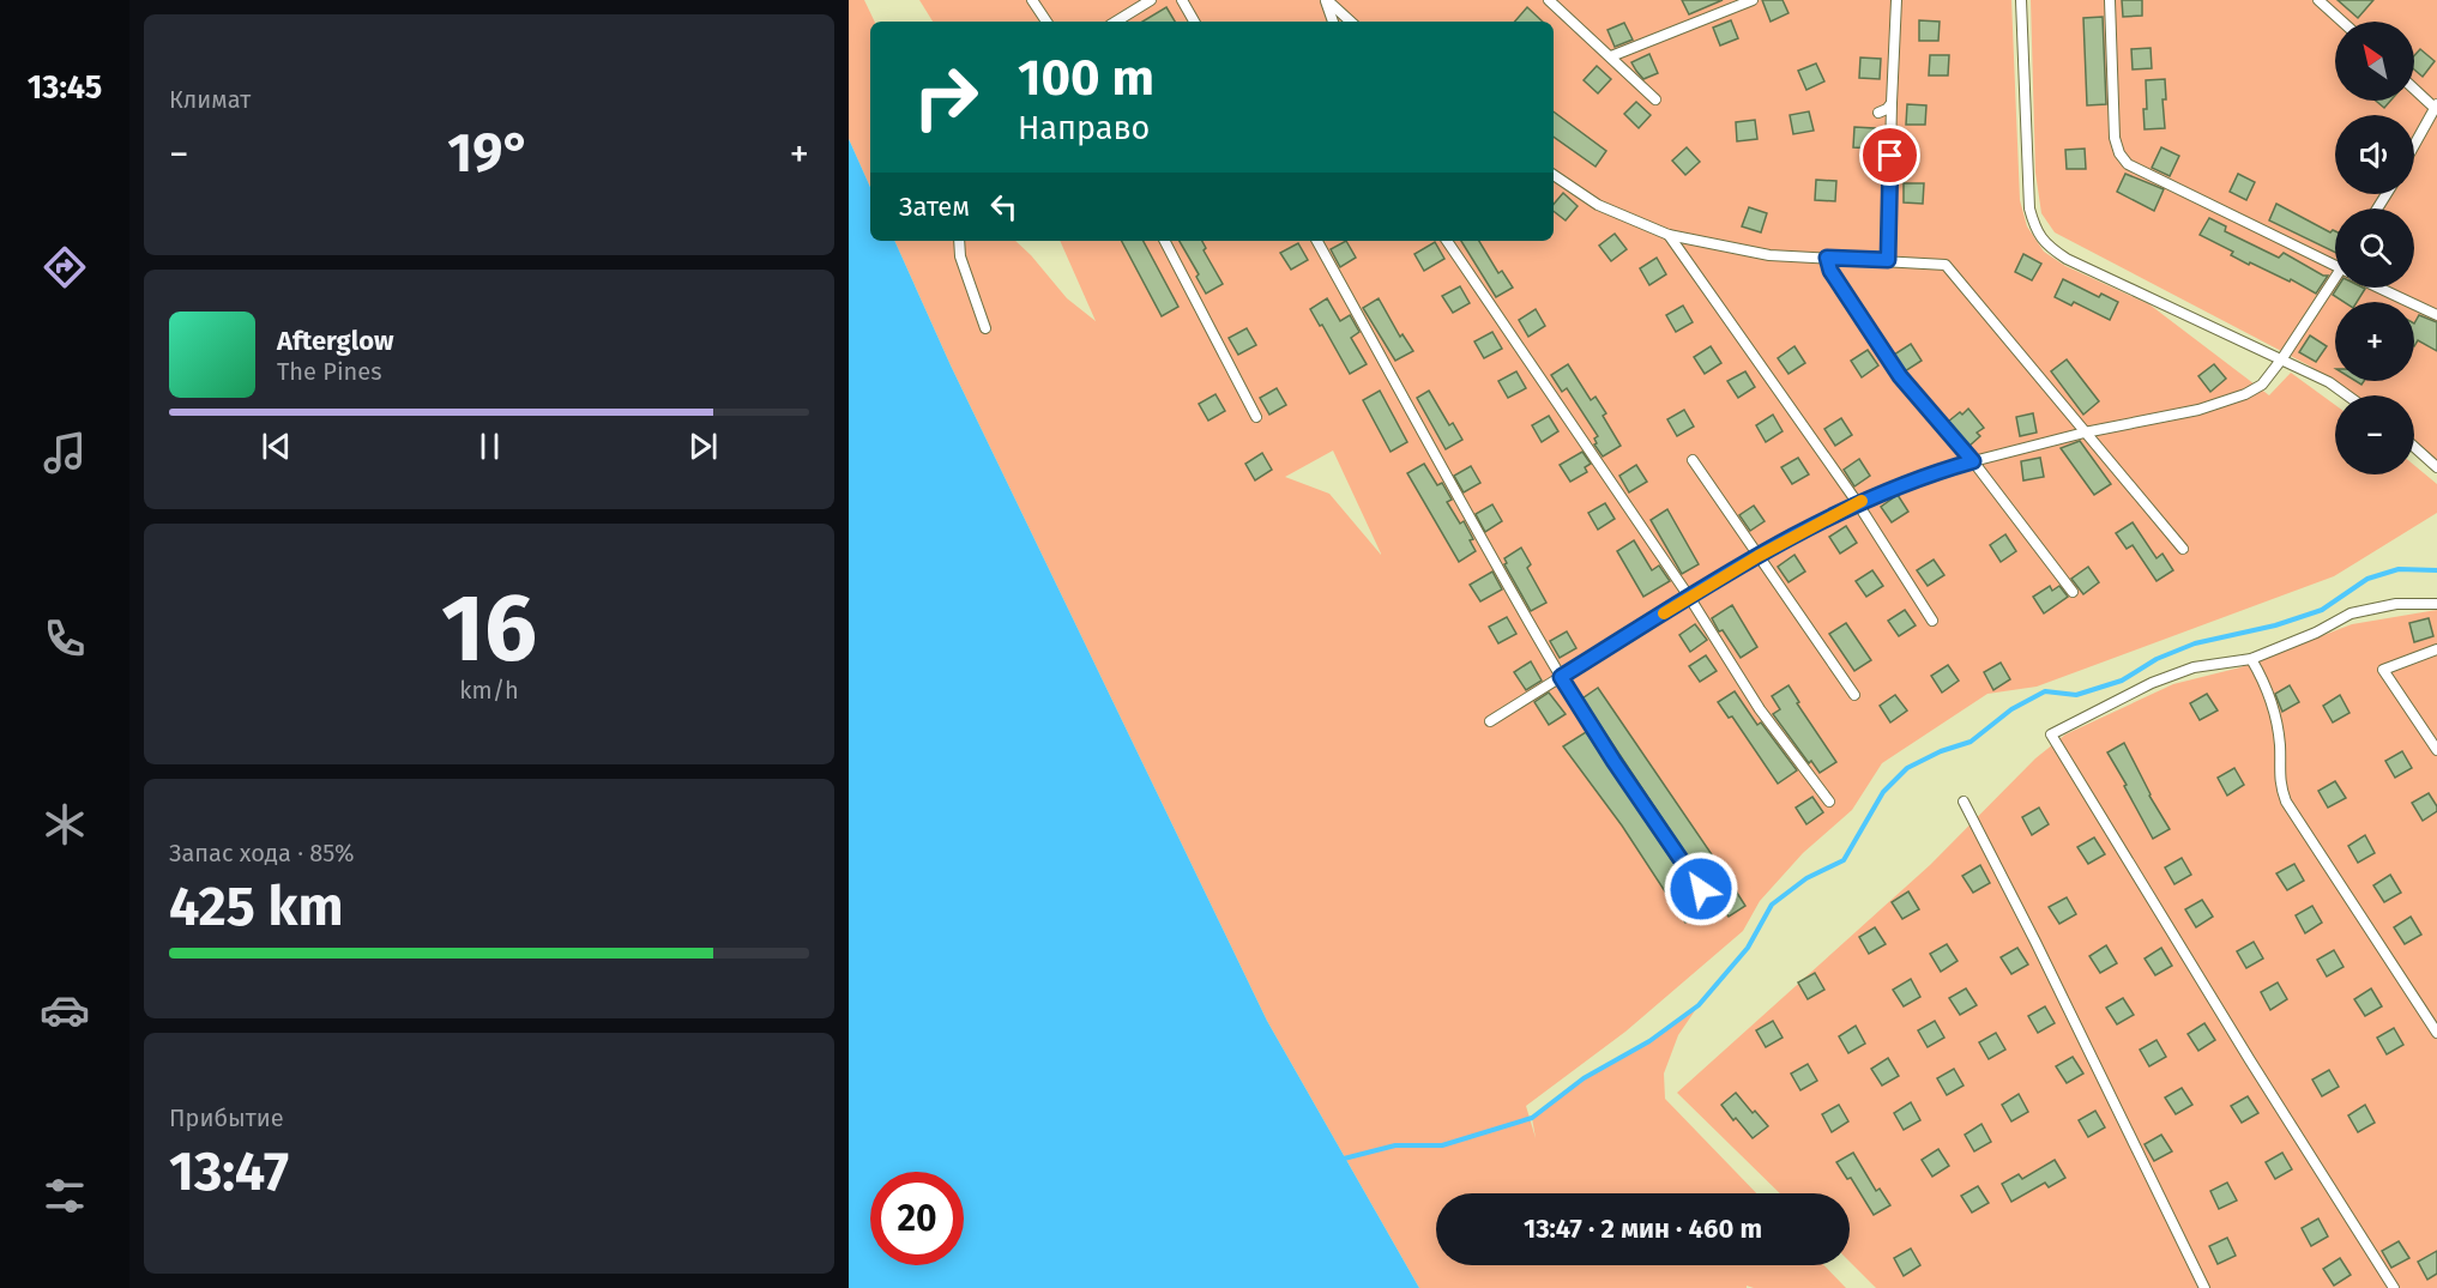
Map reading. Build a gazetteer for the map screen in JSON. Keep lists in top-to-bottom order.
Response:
{
  "north": "top left",
  "page": {
    "tabs": "13:45",
    "tile": [
      "Климат",
      ["16", "km/h"],
      ["Запас хода · 85%", "425 km"],
      ["Прибытие", "13:47"]
    ],
    "map_buttons": ["+", "−"],
    "turn": ["100 m", "Направо"],
    "heat": ["−", "19°", "+"],
    "then": "Затем",
    "song": ["Afterglow", "The Pines"],
    "limit": "20",
    "trip": "13:47 · 2 мин · 460 m"
  }
}
